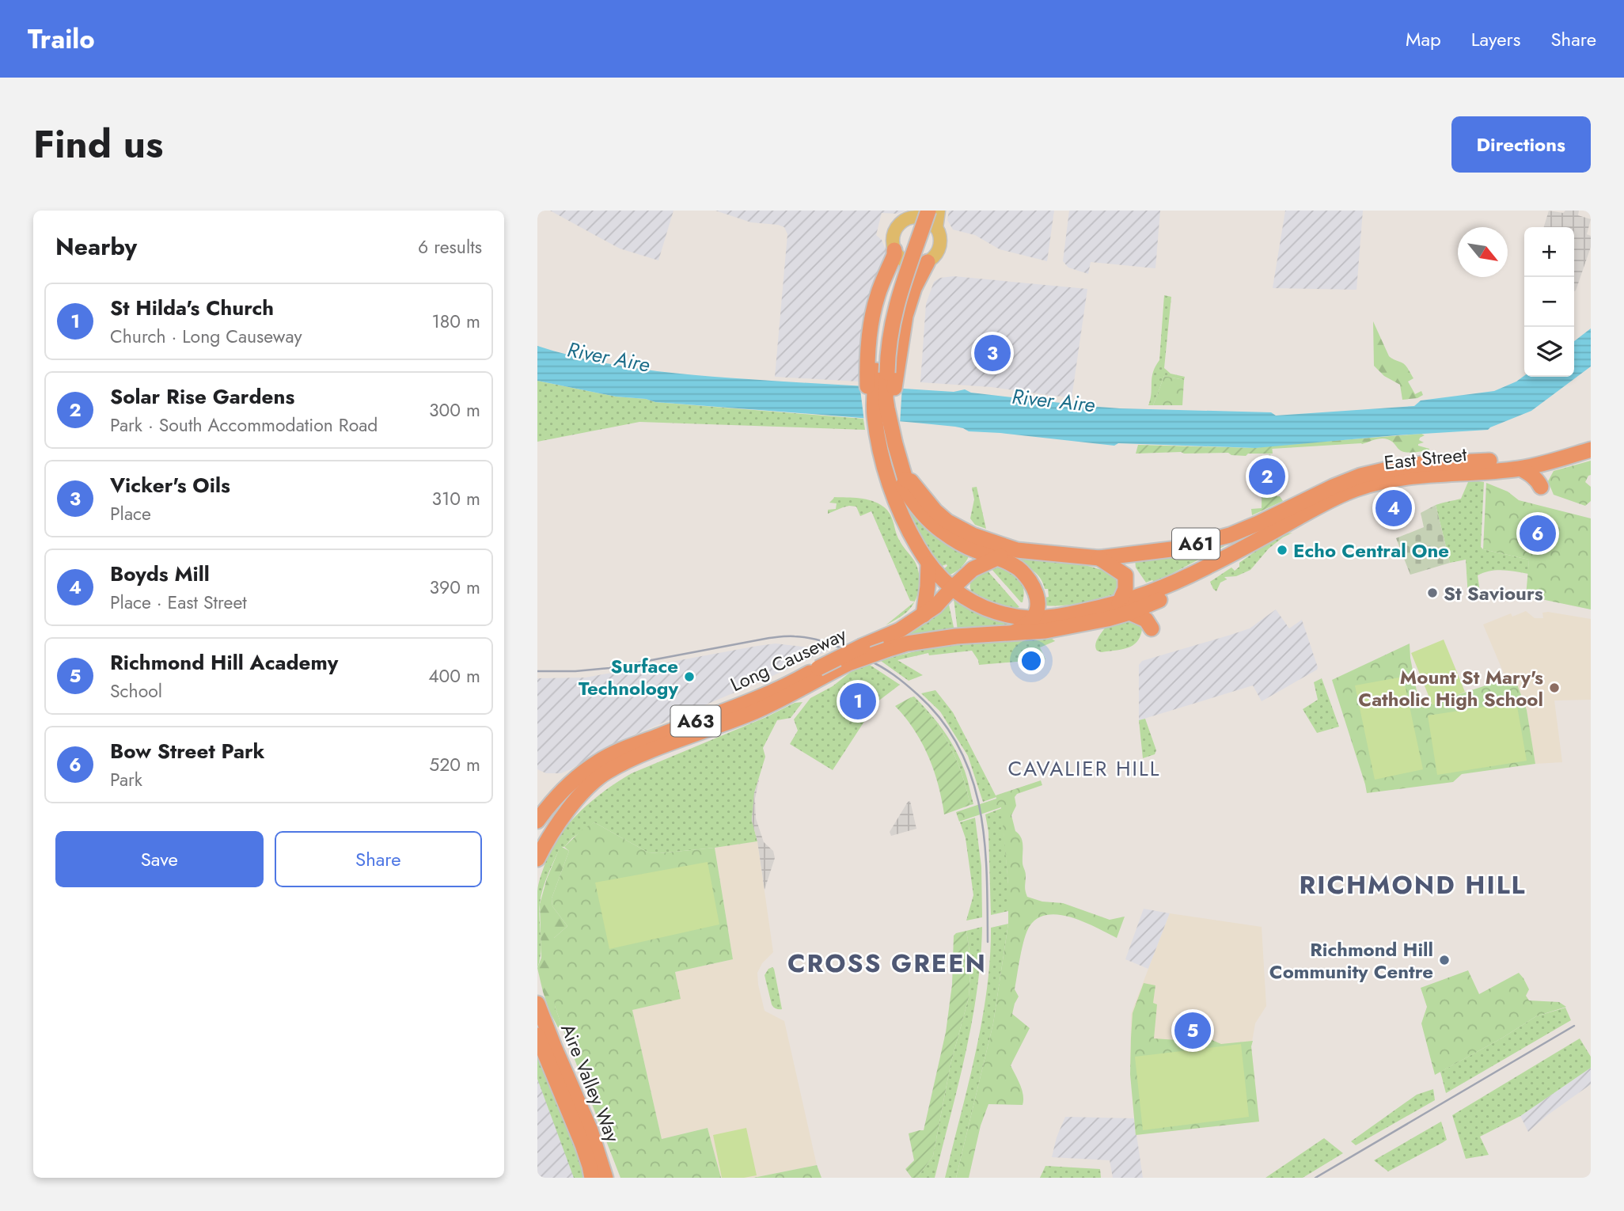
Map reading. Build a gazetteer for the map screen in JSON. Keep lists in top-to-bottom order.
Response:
{
  "streets": {
    "highway": [
      "East Street",
      "A61",
      "Long Causeway",
      "A63",
      "Aire Valley Way"
    ]
  },
  "crossings": [
    ["East Street", "A61"],
    ["East Street", "A63"],
    ["A61", "A63"],
    ["Long Causeway", "A63"]
  ],
  "districts": ["CAVALIER HILL", "RICHMOND HILL", "CROSS GREEN"],
  "water": ["River Aire"],
  "places": [
    "Echo Central One",
    "St Saviours",
    "Surface Technology",
    "Mount St Mary's Catholic High School",
    "Richmond Hill Community Centre"
  ],
  "north": "bottom right",
  "page": {
    "header": "Trailo",
    "nav": ["Map", "Layers", "Share"],
    "title": "Find us",
    "buttons": [
      "Directions",
      ["Save", "Share"]
    ],
    "heading": ["Nearby", "6 results"],
    "map_buttons": ["+", "−"],
    "list": [
      {
        "mark": "1",
        "name": "St Hilda's Church",
        "note": "Church · Long Causeway",
        "value": "180 m"
      },
      {
        "mark": "2",
        "name": "Solar Rise Gardens",
        "note": "Park · South Accommodation Road",
        "value": "300 m"
      },
      {
        "mark": "3",
        "name": "Vicker's Oils",
        "note": "Place",
        "value": "310 m"
      },
      {
        "mark": "4",
        "name": "Boyds Mill",
        "note": "Place · East Street",
        "value": "390 m"
      },
      {
        "mark": "5",
        "name": "Richmond Hill Academy",
        "note": "School",
        "value": "400 m"
      },
      {
        "mark": "6",
        "name": "Bow Street Park",
        "note": "Park",
        "value": "520 m"
      }
    ],
    "pins": [
      "3",
      "2",
      "4",
      "6",
      "1",
      "5"
    ]
  }
}
